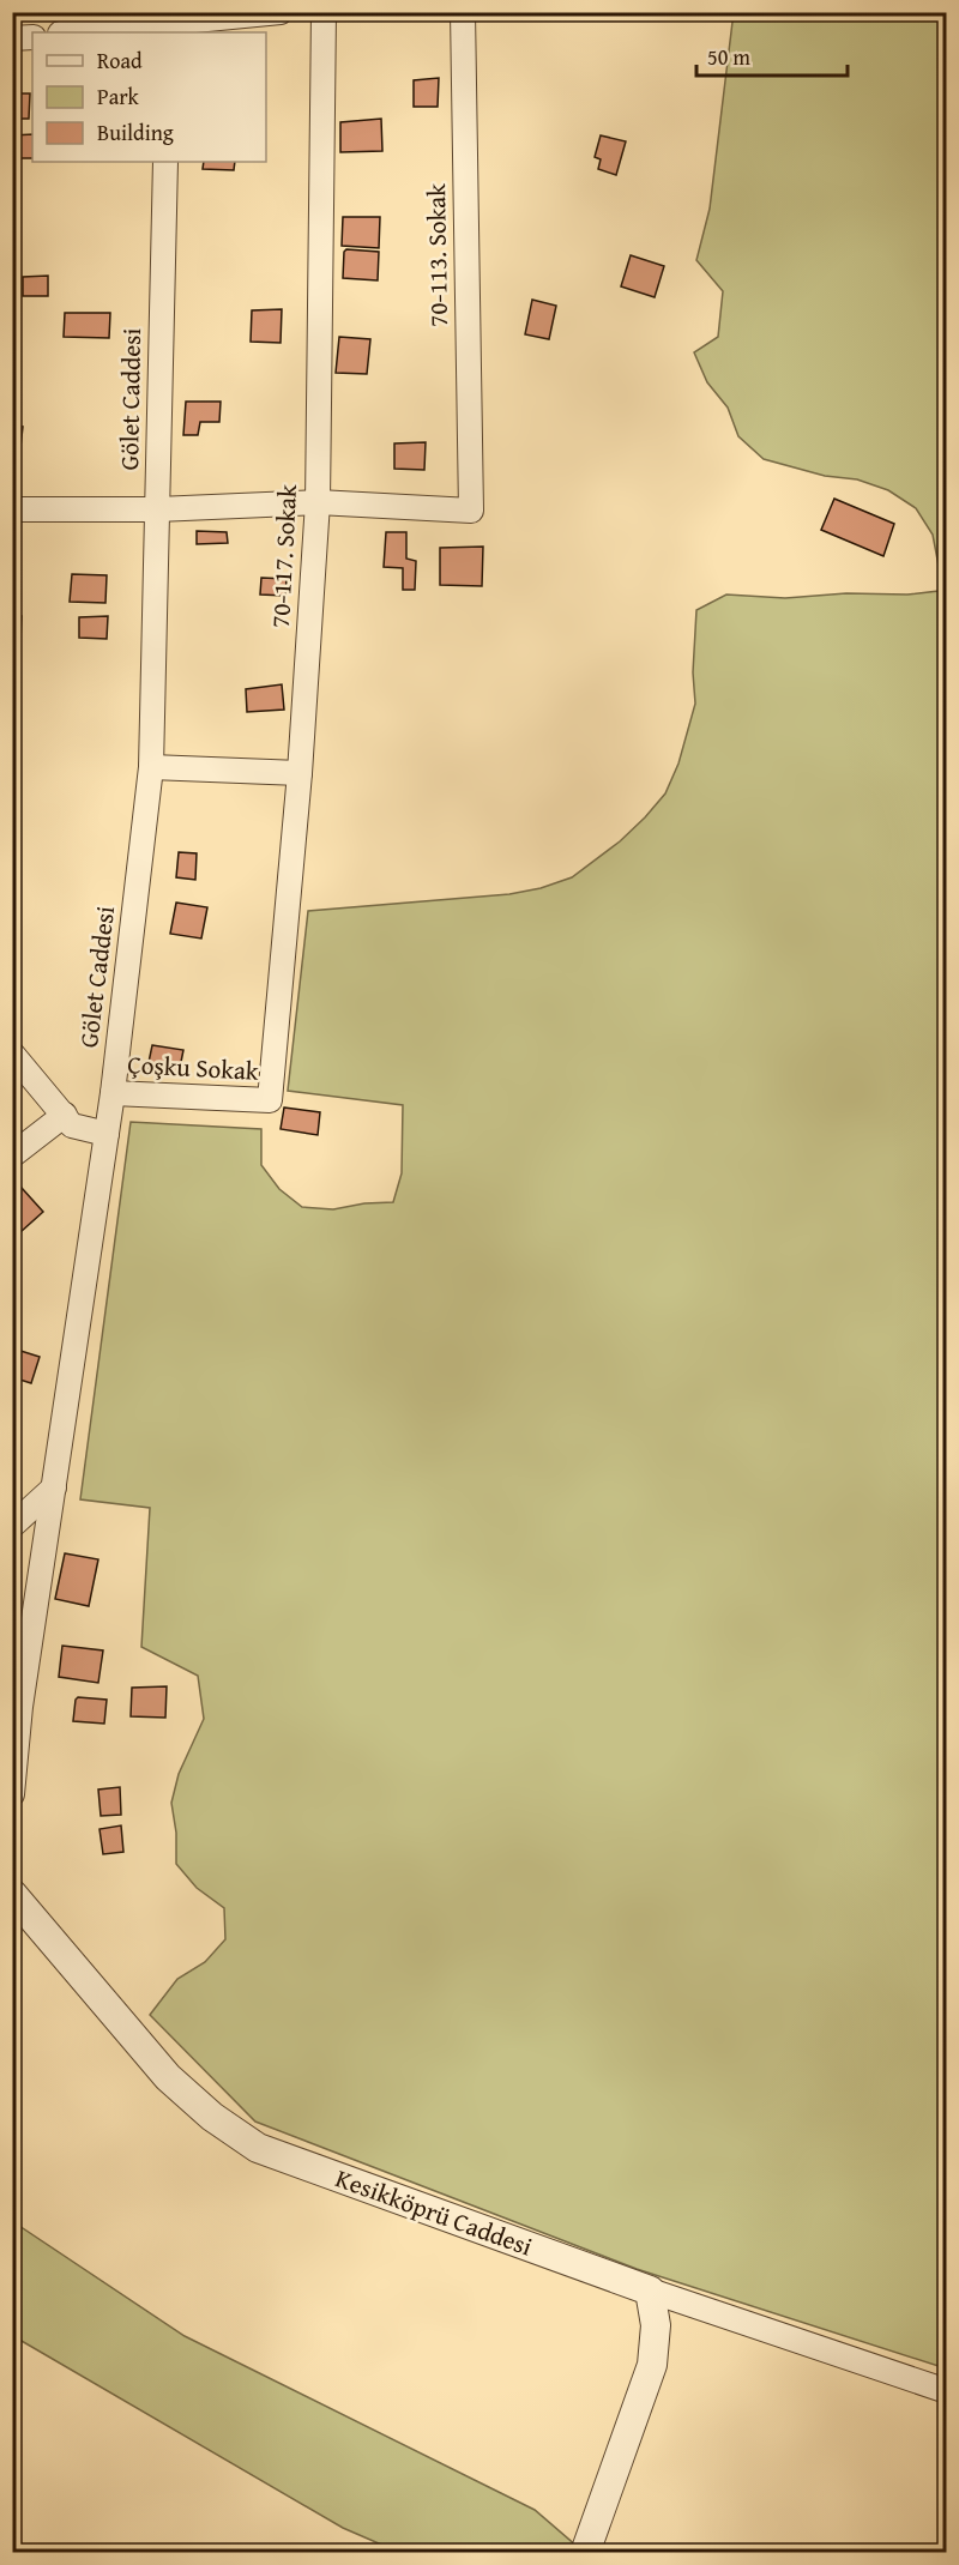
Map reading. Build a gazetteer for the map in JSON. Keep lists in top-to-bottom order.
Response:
{
  "streets": {
    "street": [
      "70-113. Sokak",
      "Gölet Caddesi",
      "70-117. Sokak",
      "Çoşku Sokak",
      "Kesikköprü Caddesi"
    ]
  },
  "crossings": [
    ["70-113. Sokak", "70-117. Sokak"],
    ["Gölet Caddesi", "Çoşku Sokak"],
    ["70-117. Sokak", "Çoşku Sokak"]
  ],
  "legend": ["Road", "Park", "Building"],
  "scale_bar": "50 m"
}
